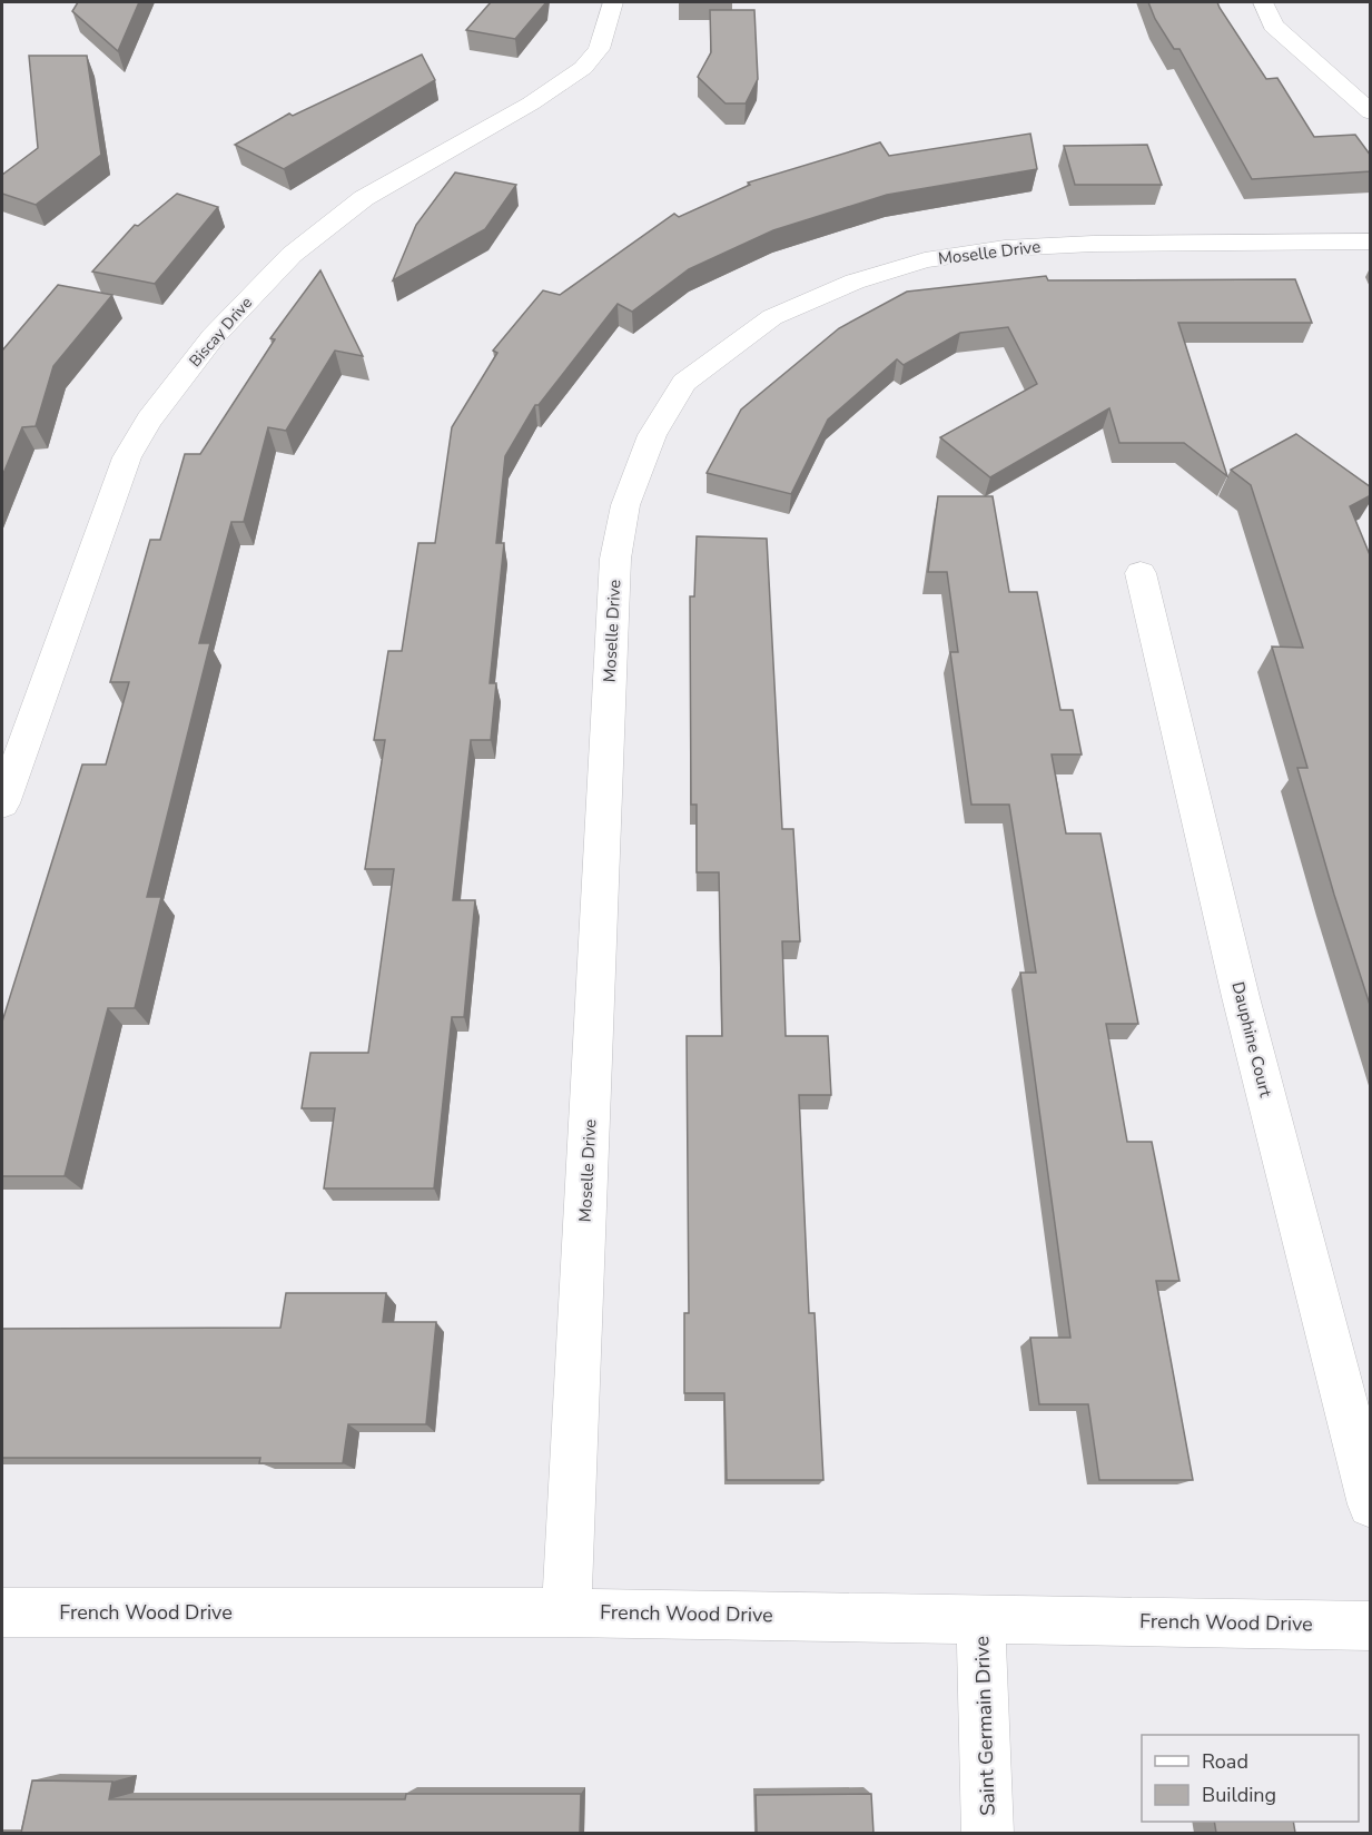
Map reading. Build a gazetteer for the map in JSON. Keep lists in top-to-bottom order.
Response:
{
  "streets": {
    "street": [
      "Moselle Drive",
      "Biscay Drive",
      "Dauphine Court",
      "French Wood Drive",
      "Saint Germain Drive"
    ]
  },
  "crossings": [
    ["Moselle Drive", "French Wood Drive"],
    ["French Wood Drive", "Saint Germain Drive"]
  ],
  "legend": ["Road", "Building"]
}
